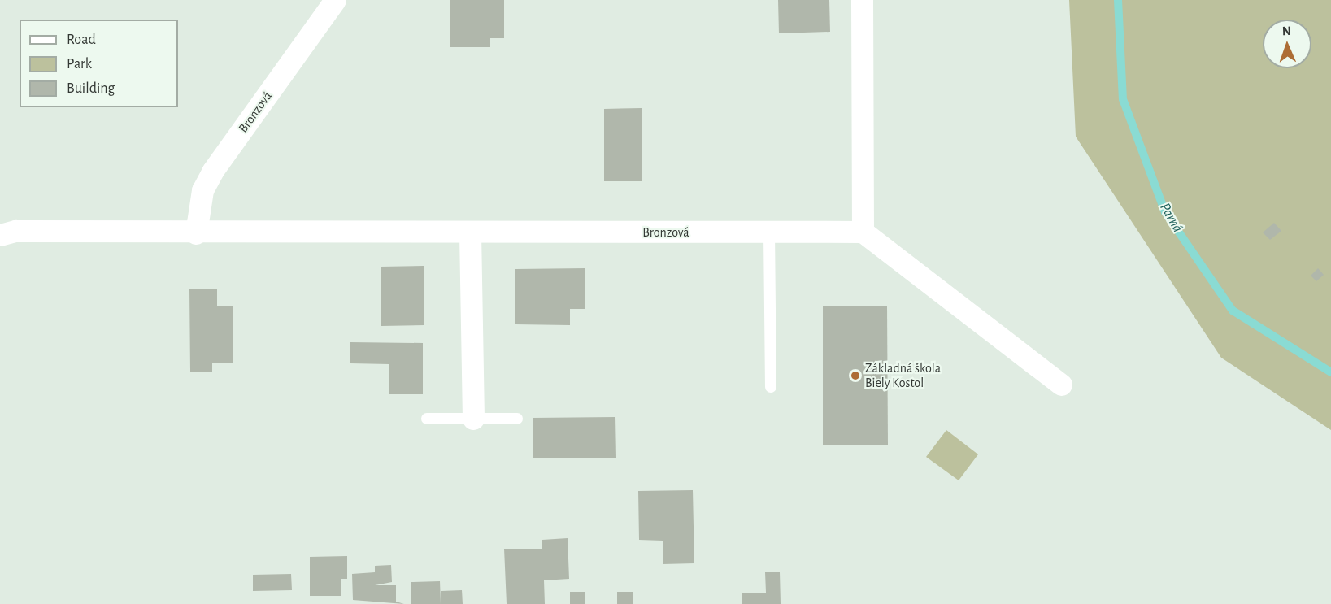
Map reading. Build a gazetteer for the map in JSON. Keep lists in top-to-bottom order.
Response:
{
  "streets": {
    "street": ["Bronzová"]
  },
  "water": ["Parná"],
  "places": ["Základná škola Biely Kostol"],
  "legend": ["Road", "Park", "Building"],
  "north": "top"
}
